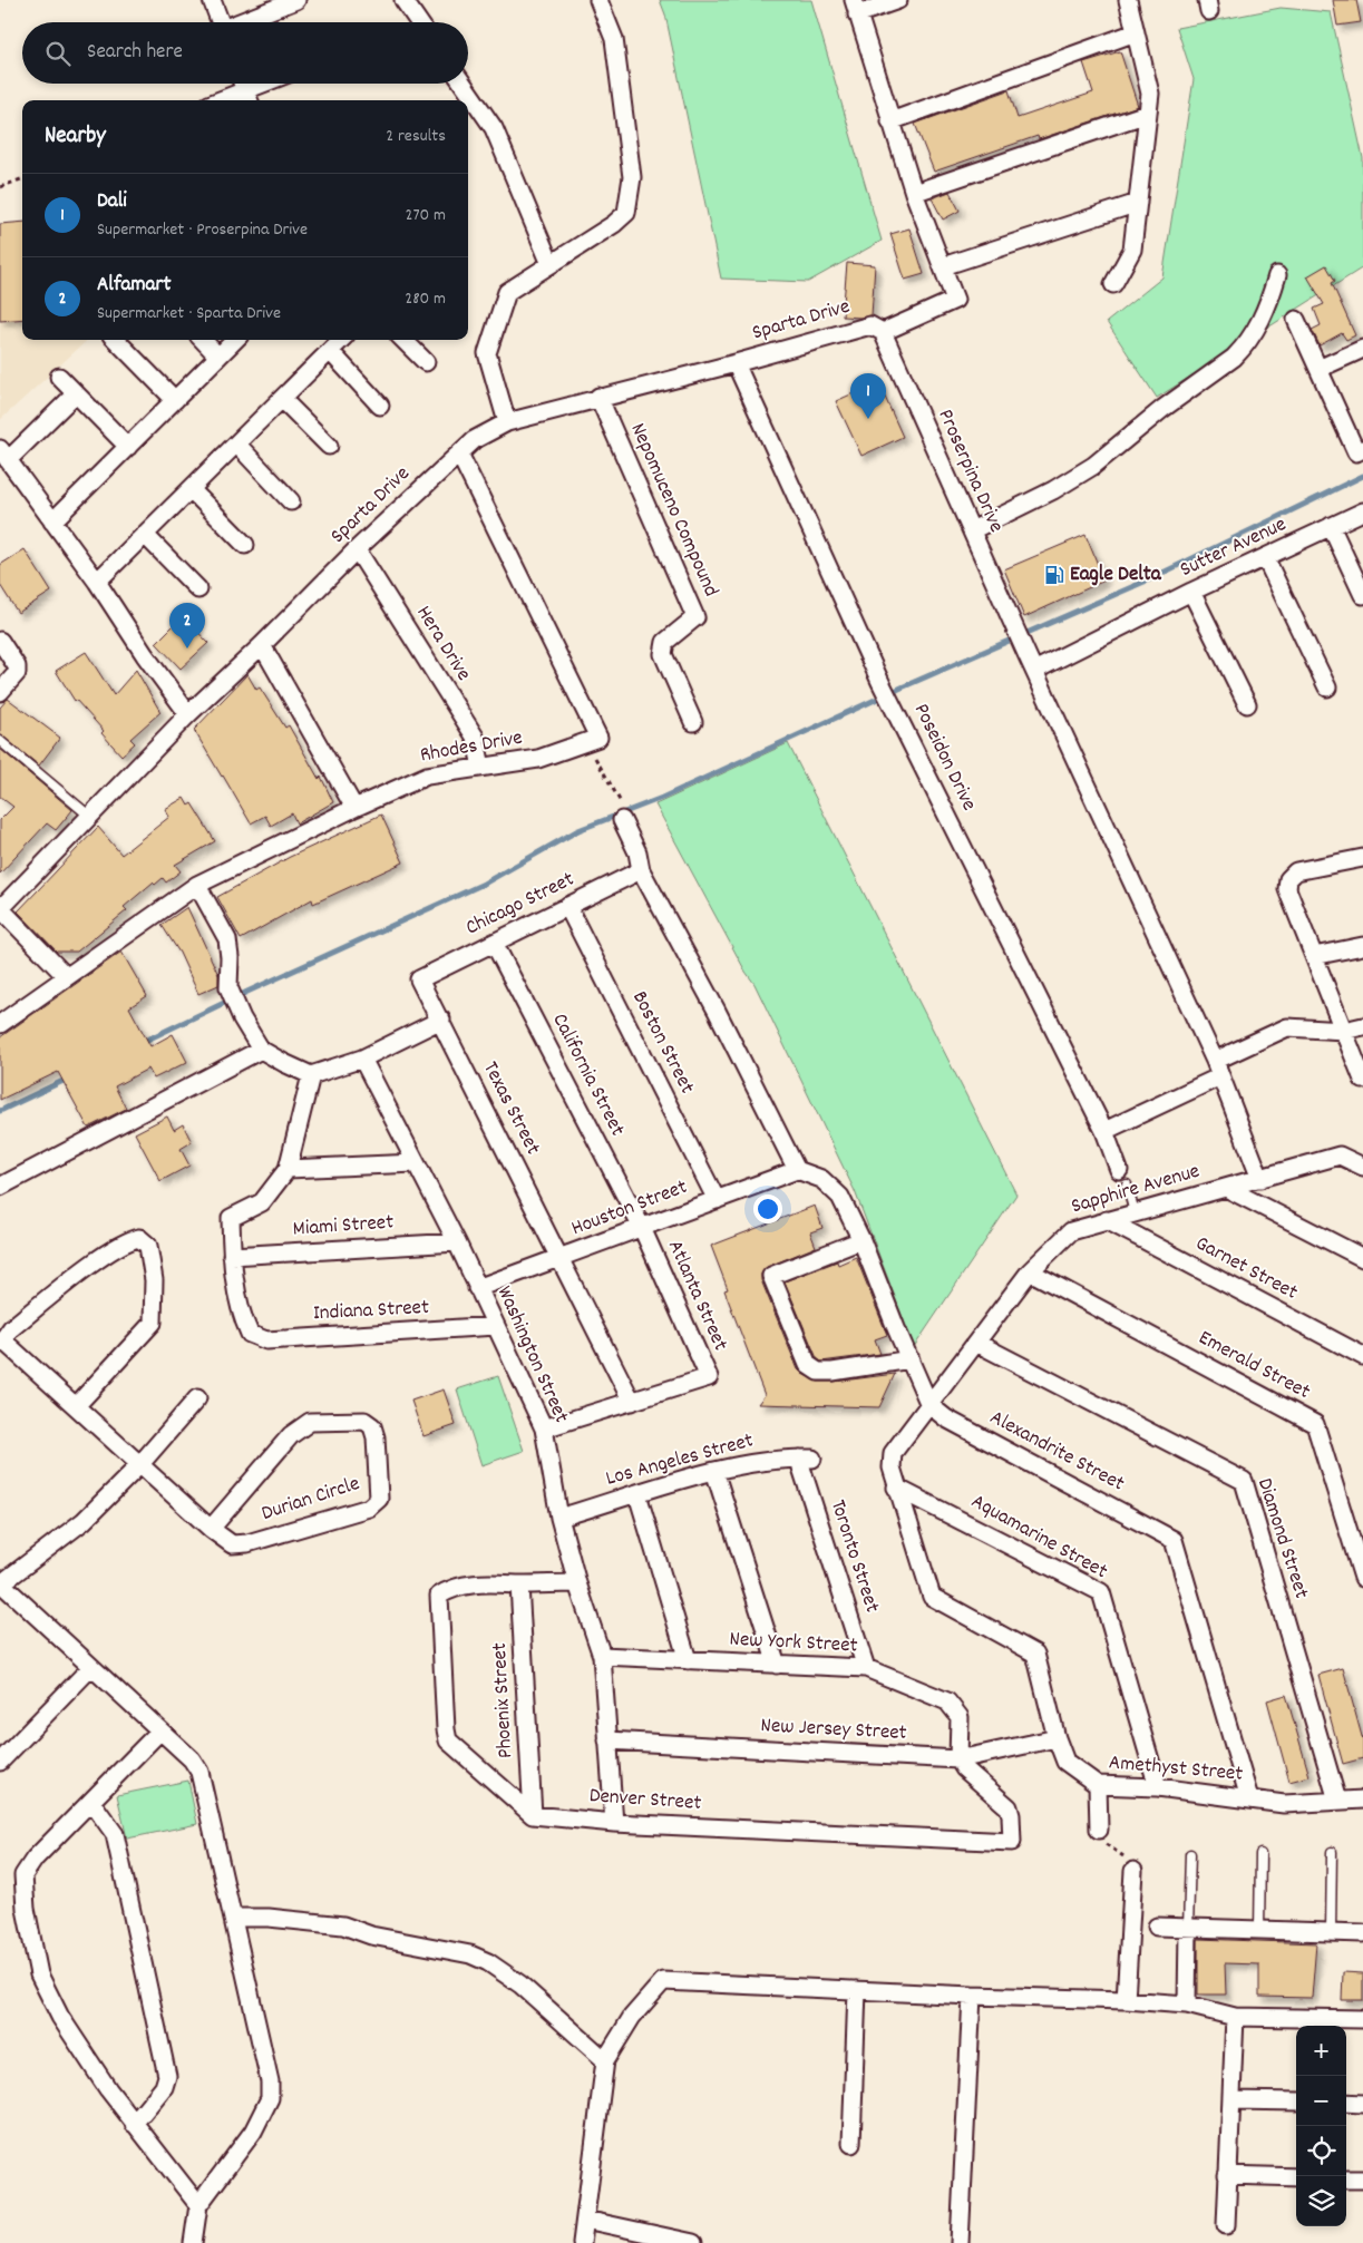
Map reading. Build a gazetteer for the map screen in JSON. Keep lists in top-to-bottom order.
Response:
{
  "streets": {
    "street": [
      "Sparta Drive",
      "Proserpina Drive",
      "Nepomuceno Compound",
      "Sutter Avenue",
      "Hera Drive",
      "Rhodes Drive",
      "Poseidon Drive",
      "Chicago Street",
      "Boston Street",
      "California Street",
      "Texas Street",
      "Sapphire Avenue",
      "Houston Street",
      "Miami Street",
      "Garnet Street",
      "Atlanta Street",
      "Indiana Street",
      "Washington Street",
      "Emerald Street",
      "Alexandrite Street",
      "Los Angeles Street",
      "Durian Circle",
      "Aquamarine Street",
      "Diamond Street",
      "Toronto Street",
      "New York Street",
      "Phoenix Street",
      "New Jersey Street",
      "Amethyst Street",
      "Denver Street"
    ]
  },
  "crossings": [
    ["Sparta Drive", "Proserpina Drive"],
    ["Sparta Drive", "Nepomuceno Compound"],
    ["Sparta Drive", "Hera Drive"],
    ["Sparta Drive", "Poseidon Drive"],
    ["Proserpina Drive", "Sutter Avenue"],
    ["Proserpina Drive", "Sapphire Avenue"],
    ["Hera Drive", "Rhodes Drive"],
    ["Chicago Street", "Boston Street"],
    ["Chicago Street", "California Street"],
    ["Chicago Street", "Texas Street"],
    ["Boston Street", "Houston Street"],
    ["California Street", "Houston Street"],
    ["California Street", "Atlanta Street"],
    ["Texas Street", "Houston Street"],
    ["Texas Street", "Atlanta Street"],
    ["Sapphire Avenue", "Garnet Street"],
    ["Sapphire Avenue", "Emerald Street"],
    ["Sapphire Avenue", "Alexandrite Street"],
    ["Sapphire Avenue", "Diamond Street"],
    ["Sapphire Avenue", "Amethyst Street"],
    ["Houston Street", "Atlanta Street"],
    ["Houston Street", "Washington Street"],
    ["Miami Street", "Indiana Street"],
    ["Miami Street", "Washington Street"],
    ["Atlanta Street", "Washington Street"],
    ["Indiana Street", "Washington Street"],
    ["Washington Street", "Los Angeles Street"],
    ["Washington Street", "New York Street"],
    ["Washington Street", "New Jersey Street"],
    ["Washington Street", "Denver Street"],
    ["Alexandrite Street", "Amethyst Street"],
    ["Los Angeles Street", "Toronto Street"],
    ["Aquamarine Street", "Amethyst Street"],
    ["Diamond Street", "Amethyst Street"],
    ["Toronto Street", "New York Street"],
    ["New York Street", "New Jersey Street"],
    ["New York Street", "Denver Street"],
    ["Phoenix Street", "Denver Street"],
    ["New Jersey Street", "Amethyst Street"],
    ["New Jersey Street", "Denver Street"]
  ],
  "places": {
    "fuel station": ["Eagle Delta"]
  },
  "page": {
    "search": "Search here",
    "heading": ["Nearby", "2 results"],
    "list": [
      {
        "mark": "1",
        "name": "Dali",
        "note": "Supermarket · Proserpina Drive",
        "value": "270 m"
      },
      {
        "mark": "2",
        "name": "Alfamart",
        "note": "Supermarket · Sparta Drive",
        "value": "280 m"
      }
    ],
    "pins": ["1", "2"],
    "map_buttons": ["+", "−"]
  }
}
